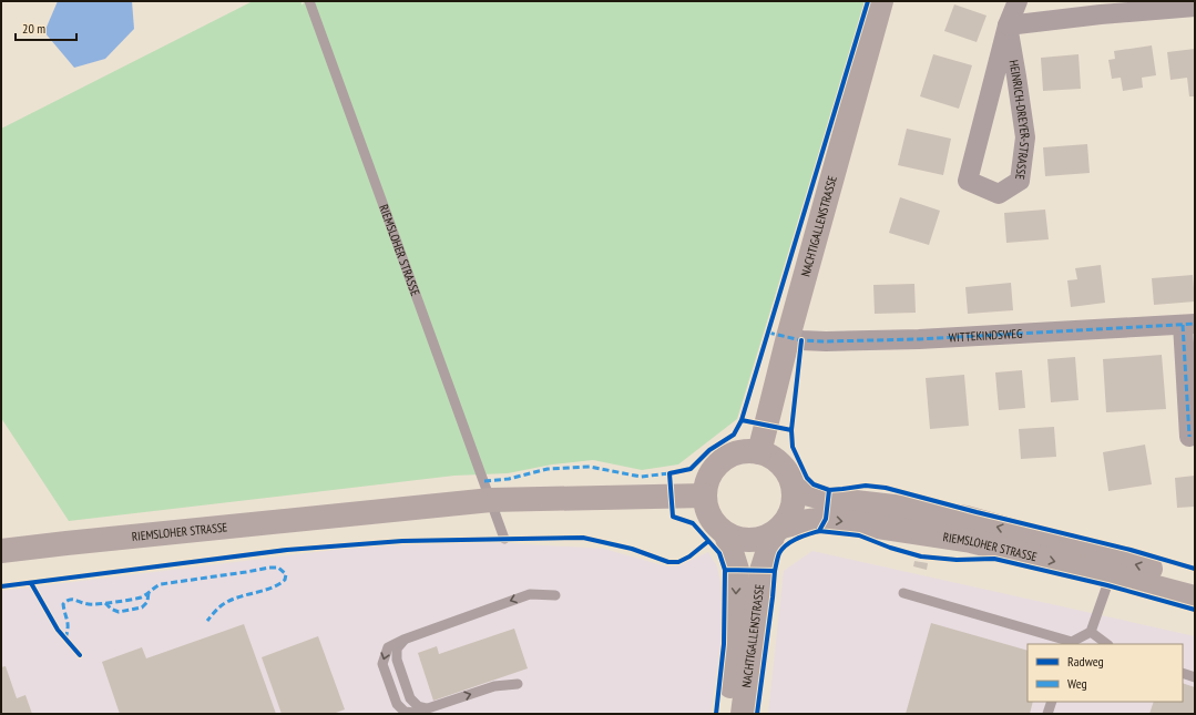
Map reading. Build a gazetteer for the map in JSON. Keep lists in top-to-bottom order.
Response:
{
  "streets": {
    "main road": ["NACHTIGALLENSTRASSE", "RIEMSLOHER STRASSE"],
    "street": ["HEINRICH-DREYER-STRASSE", "WITTEKINDSWEG"]
  },
  "crossings": [
    ["NACHTIGALLENSTRASSE", "RIEMSLOHER STRASSE"],
    ["NACHTIGALLENSTRASSE", "WITTEKINDSWEG"]
  ],
  "legend": ["Radweg", "Weg"],
  "scale_bar": "20 m"
}
